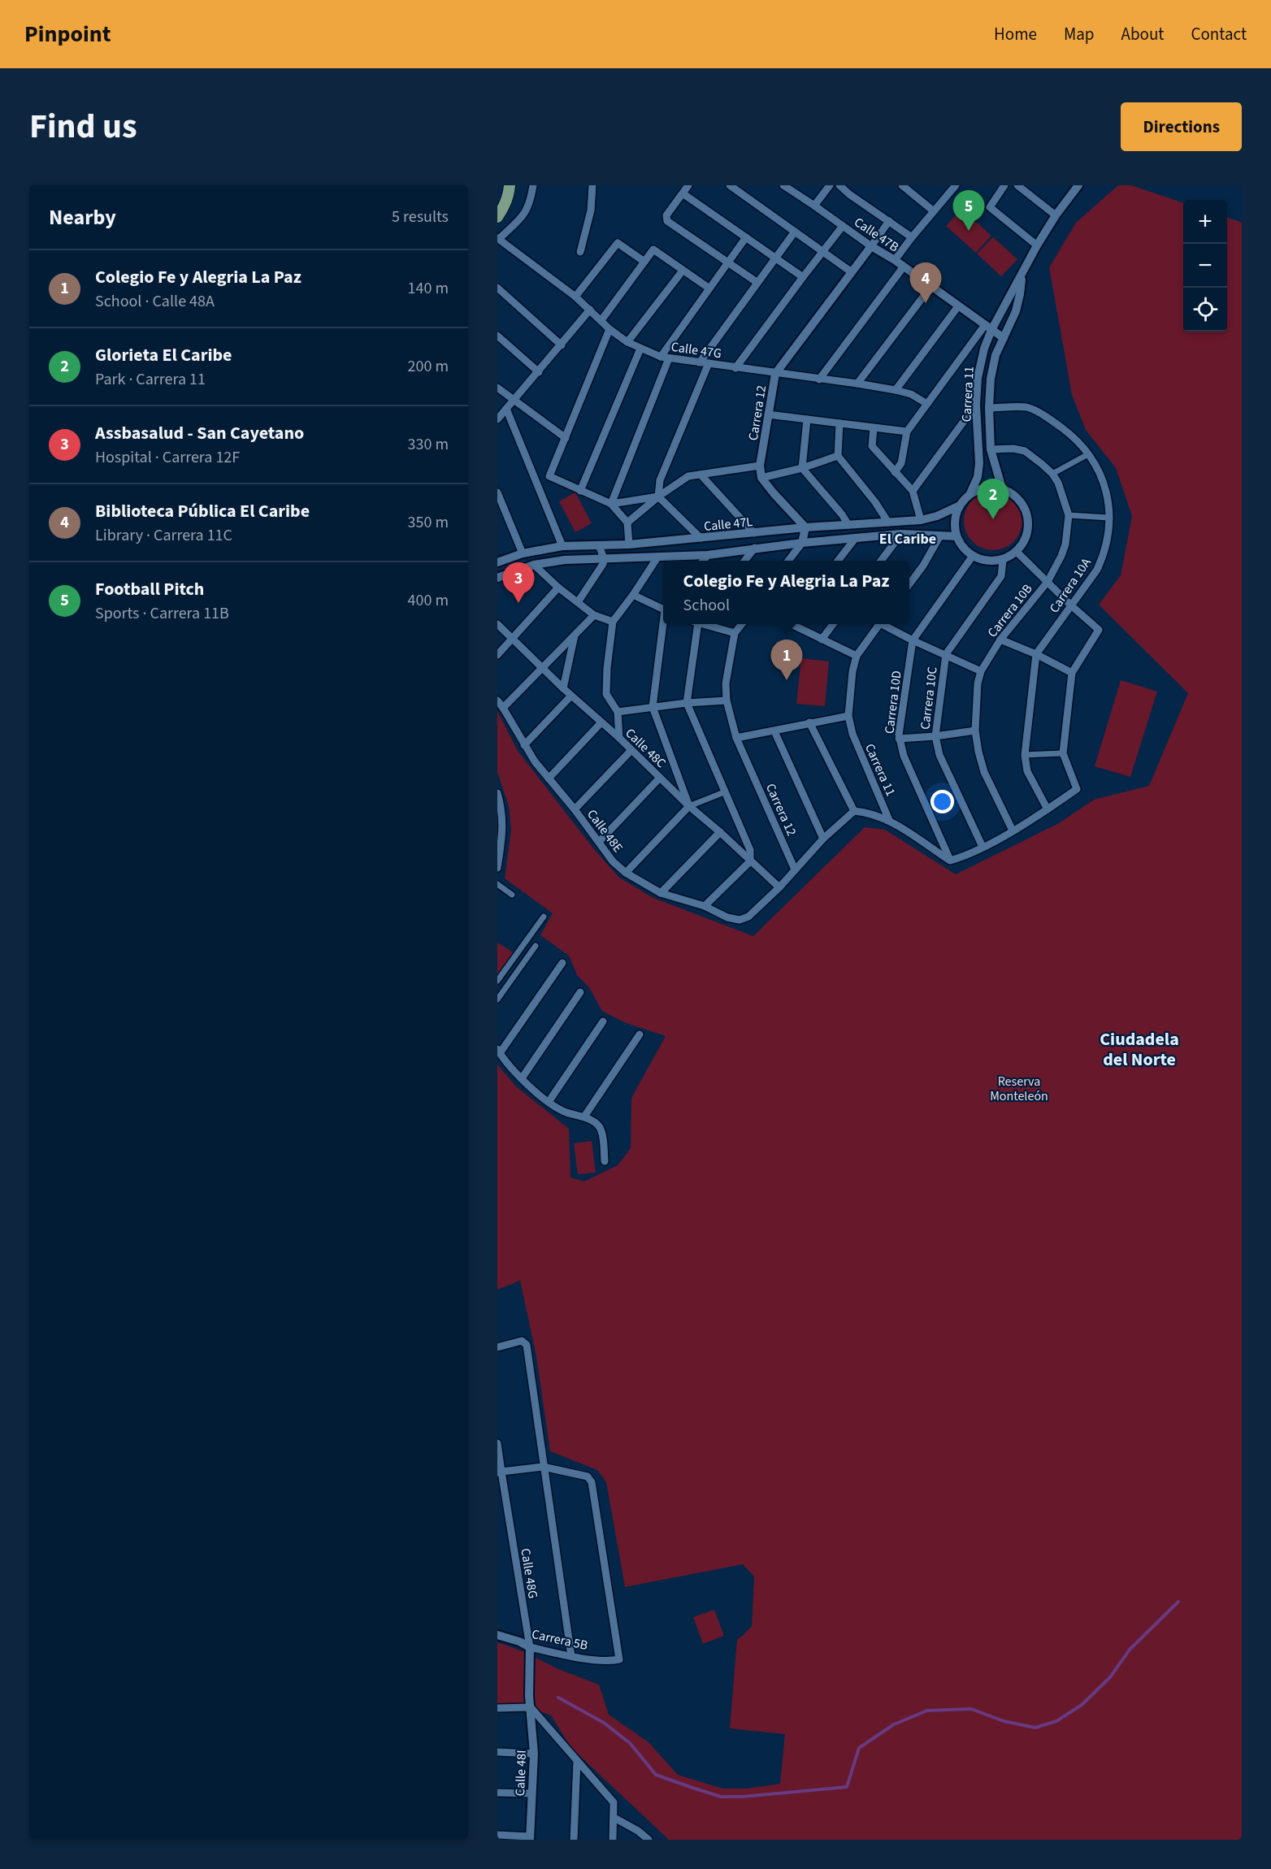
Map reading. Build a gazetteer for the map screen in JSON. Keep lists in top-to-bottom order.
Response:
{
  "streets": {
    "street": [
      "Calle 47B",
      "Calle 47G",
      "Carrera 11",
      "Carrera 12",
      "Calle 47L",
      "Carrera 10A",
      "Carrera 10B",
      "Carrera 10C",
      "Carrera 10D",
      "Calle 48C",
      "Calle 48E",
      "Calle 48G",
      "Carrera 5B",
      "Calle 48I"
    ]
  },
  "crossings": [
    ["Calle 47B", "Carrera 11"],
    ["Calle 47B", "Carrera 12"],
    ["Calle 47G", "Carrera 12"],
    ["Carrera 11", "Calle 47L"],
    ["Carrera 11", "Carrera 10A"],
    ["Carrera 11", "Carrera 10B"],
    ["Carrera 11", "Carrera 10C"],
    ["Carrera 11", "Carrera 10D"],
    ["Calle 47L", "Carrera 10C"],
    ["Calle 47L", "Carrera 10D"],
    ["Carrera 10C", "Carrera 10D"],
    ["Calle 48C", "Calle 48E"],
    ["Calle 48G", "Carrera 5B"],
    ["Calle 48G", "Calle 48I"]
  ],
  "districts": ["El Caribe", "Ciudadela del Norte"],
  "parks": ["Reserva Monteleón"],
  "page": {
    "header": "Pinpoint",
    "nav": [
      "Home",
      "Map",
      "About",
      "Contact"
    ],
    "title": "Find us",
    "buttons": "Directions",
    "heading": ["Nearby", "5 results"],
    "pins": [
      "5",
      "4",
      "2",
      "3",
      "1"
    ],
    "map_buttons": ["+", "−"],
    "list": [
      {
        "mark": "1",
        "name": "Colegio Fe y Alegria La Paz",
        "note": "School · Calle 48A",
        "value": "140 m"
      },
      {
        "mark": "2",
        "name": "Glorieta El Caribe",
        "note": "Park · Carrera 11",
        "value": "200 m"
      },
      {
        "mark": "3",
        "name": "Assbasalud - San Cayetano",
        "note": "Hospital · Carrera 12F",
        "value": "330 m"
      },
      {
        "mark": "4",
        "name": "Biblioteca Pública El Caribe",
        "note": "Library · Carrera 11C",
        "value": "350 m"
      },
      {
        "mark": "5",
        "name": "Football Pitch",
        "note": "Sports · Carrera 11B",
        "value": "400 m"
      }
    ],
    "popup": ["Colegio Fe y Alegria La Paz", "School"]
  }
}
